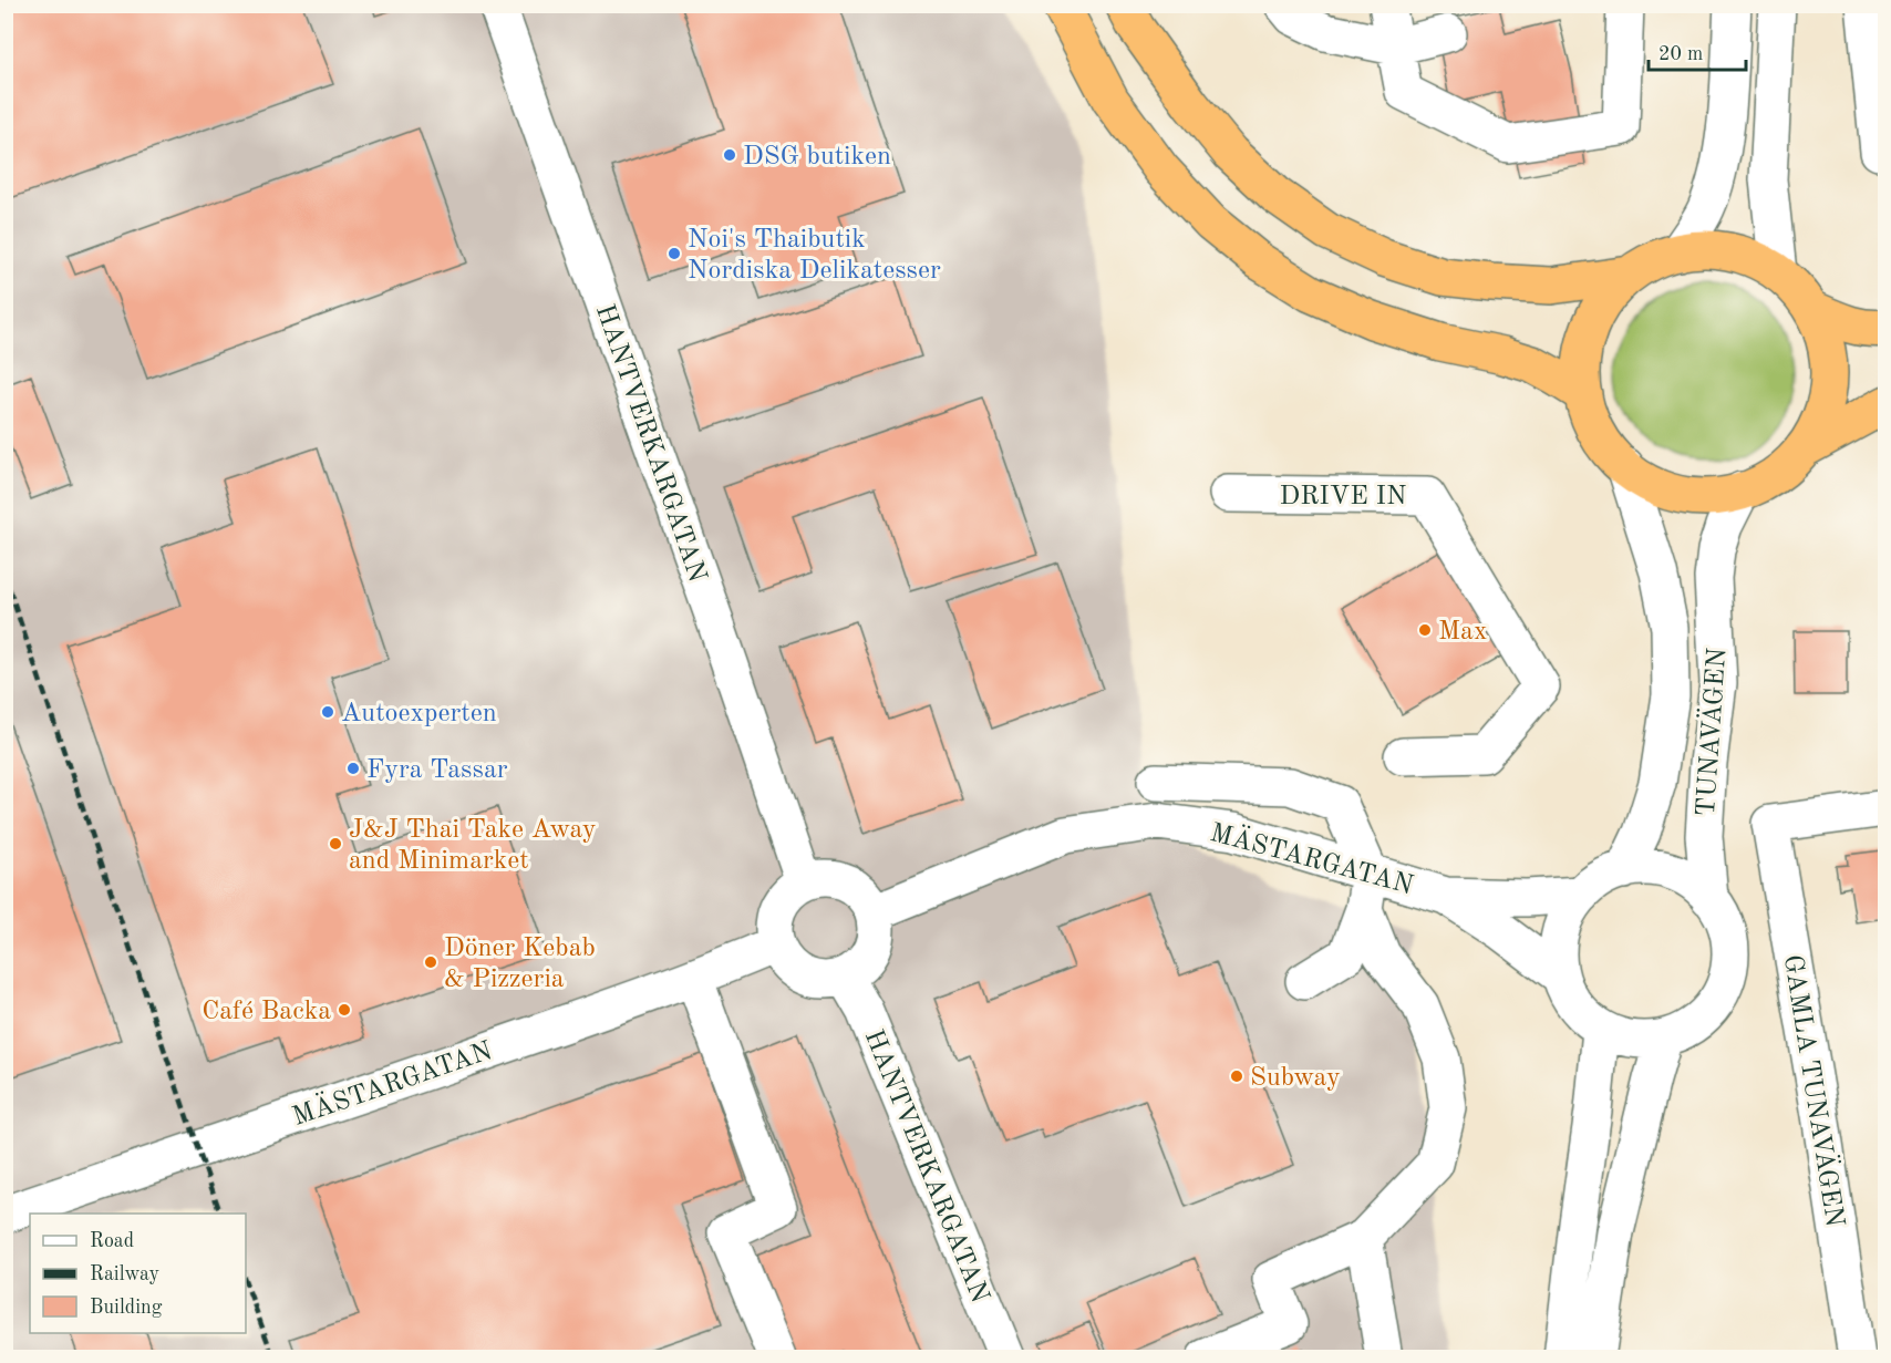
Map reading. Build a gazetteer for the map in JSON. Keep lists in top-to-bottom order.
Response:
{
  "streets": {
    "street": [
      "HANTVERKARGATAN",
      "DRIVE IN",
      "TUNAVÄGEN",
      "MÄSTARGATAN",
      "GAMLA TUNAVÄGEN"
    ]
  },
  "crossings": [
    ["HANTVERKARGATAN", "MÄSTARGATAN"],
    ["TUNAVÄGEN", "MÄSTARGATAN"]
  ],
  "places": [
    "DSG butiken",
    "Noi's Thaibutik Nordiska Delikatesser",
    "Max",
    "Autoexperten",
    "Fyra Tassar",
    "J&J Thai Take Away and Minimarket",
    "Döner Kebab & Pizzeria",
    "Café Backa",
    "Subway"
  ],
  "legend": ["Road", "Railway", "Building"],
  "scale_bar": "20 m"
}
